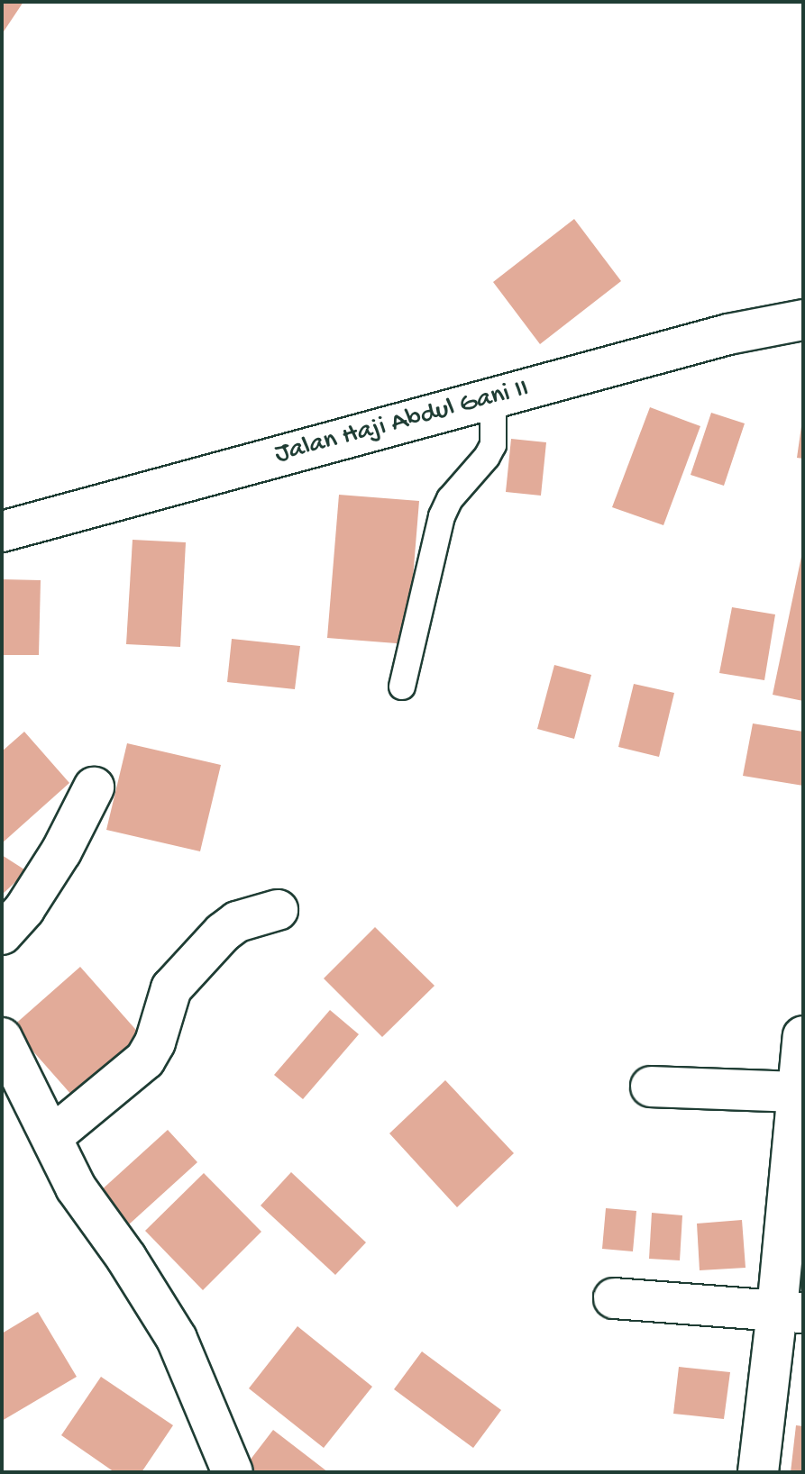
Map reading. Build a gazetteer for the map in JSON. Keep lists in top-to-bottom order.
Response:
{
  "streets": {
    "street": ["Jalan Haji Abdul Gani II"]
  }
}
